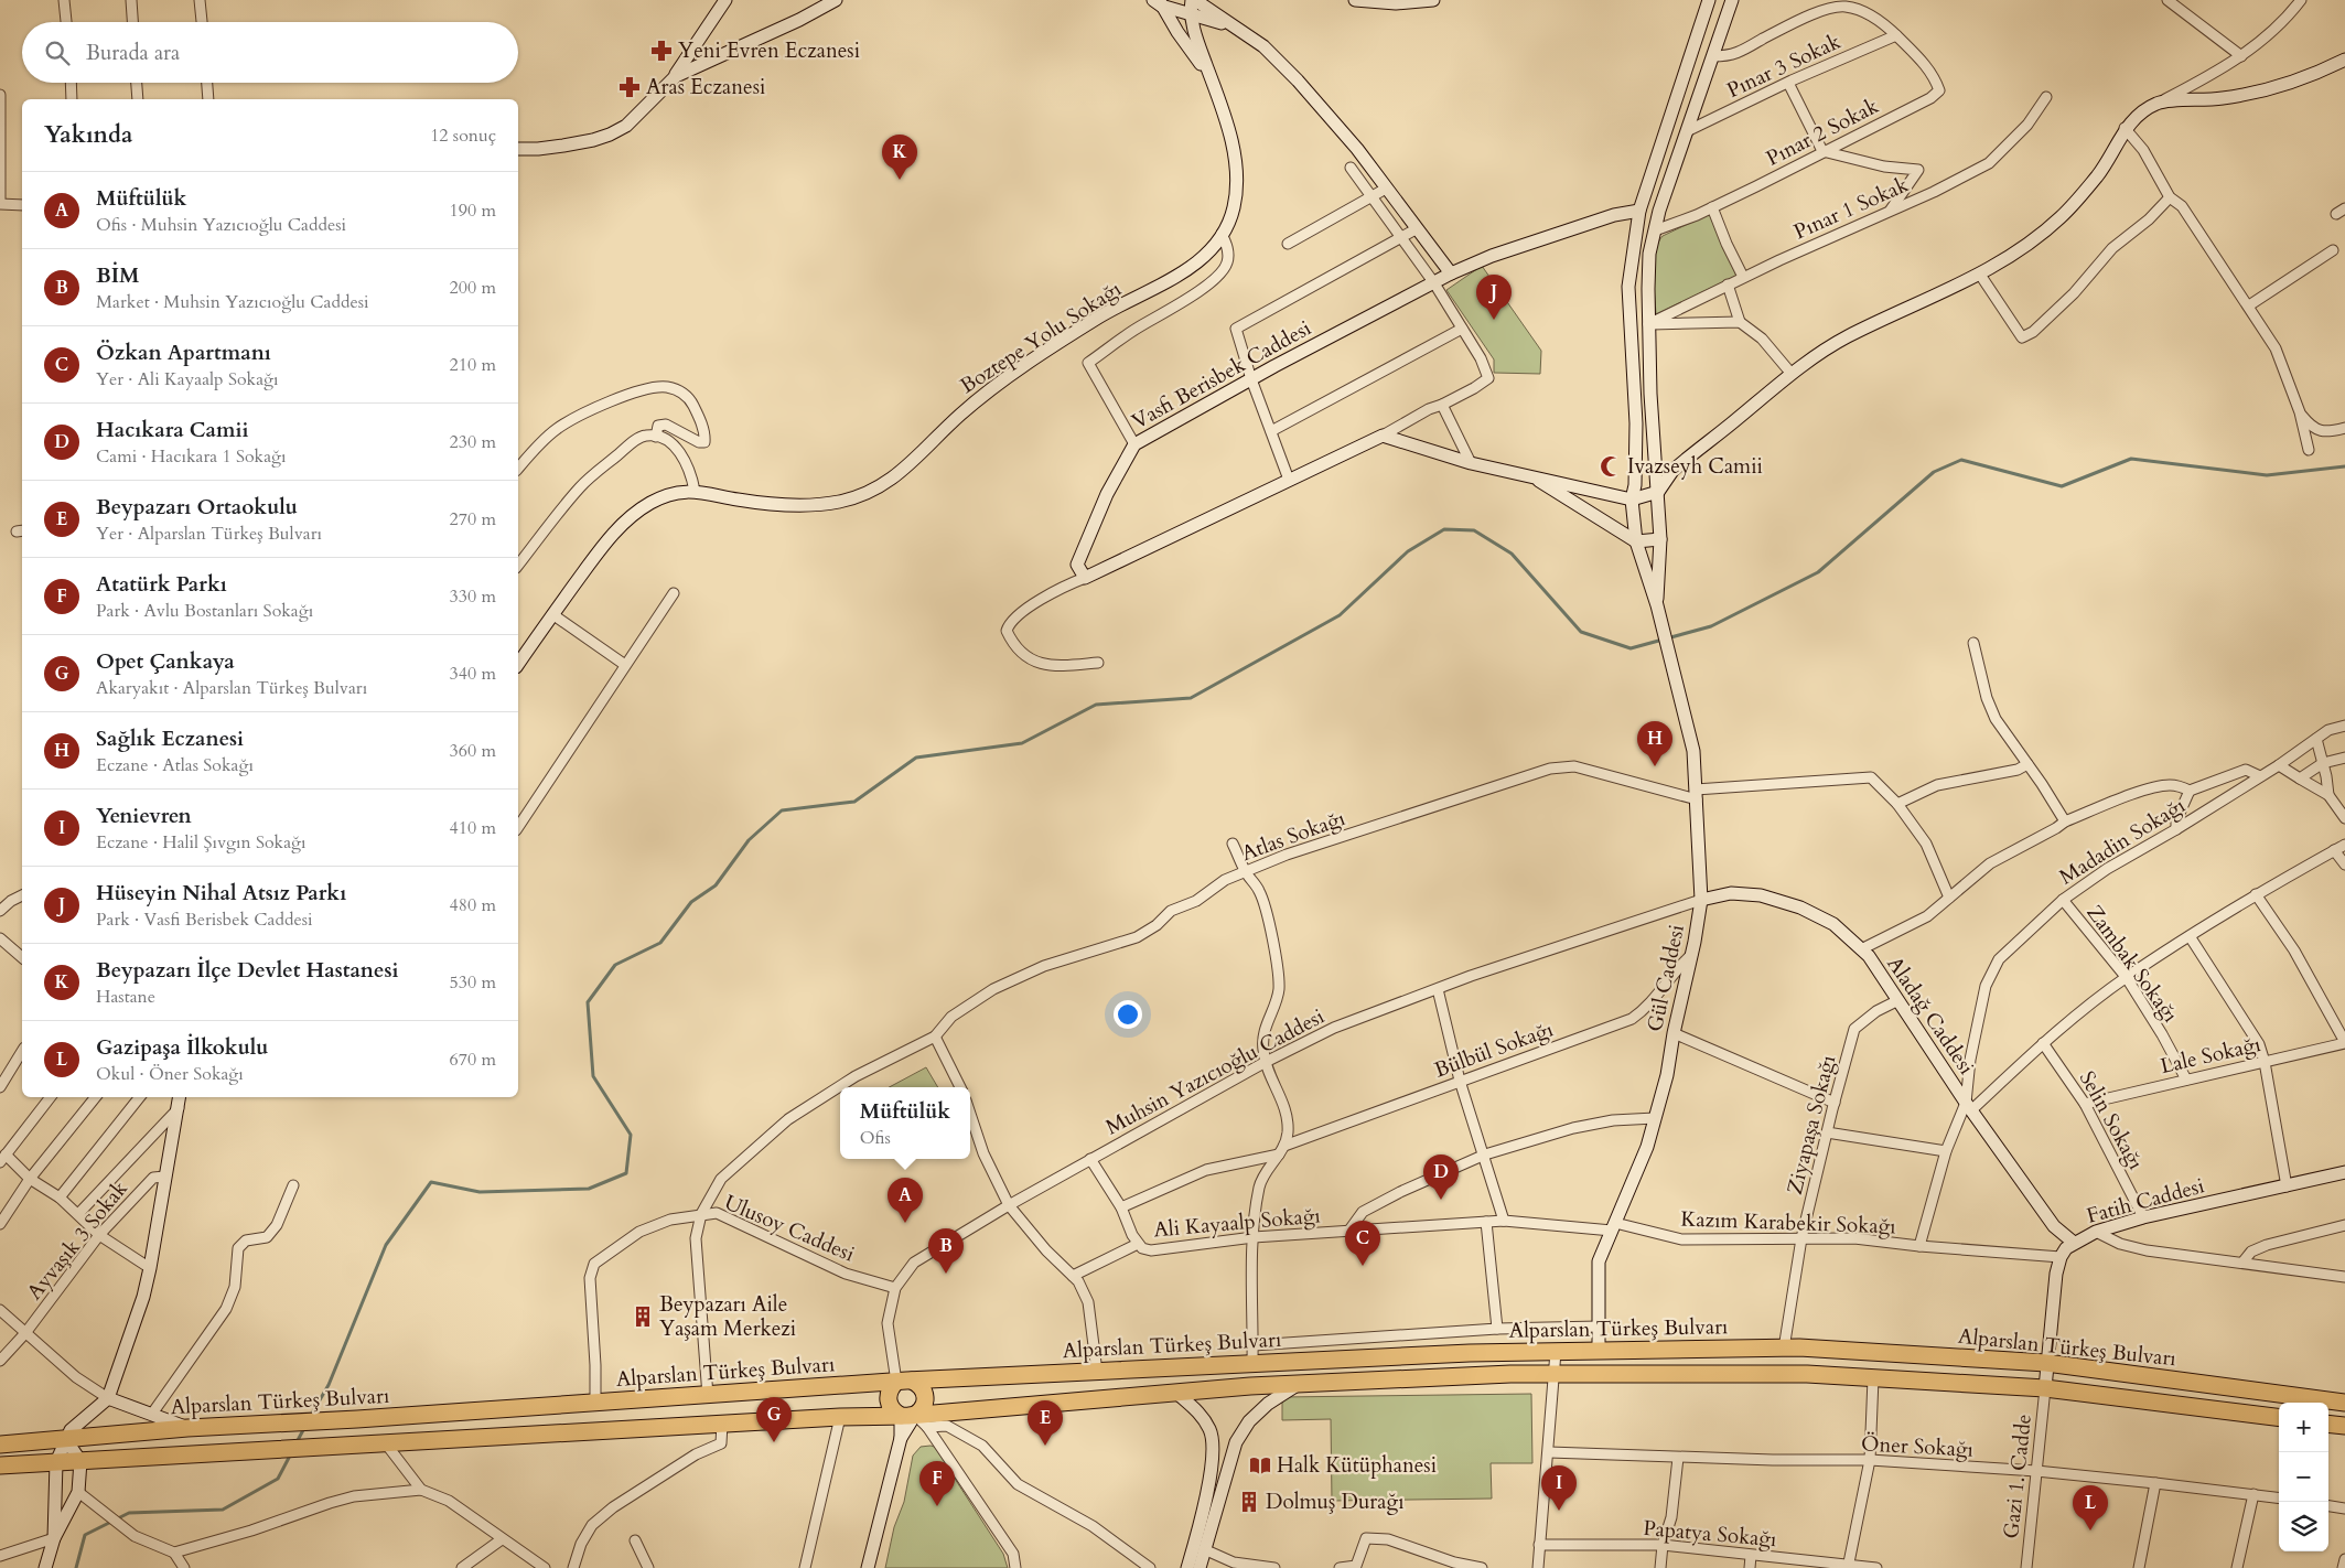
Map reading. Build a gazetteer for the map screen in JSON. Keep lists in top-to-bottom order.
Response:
{
  "streets": {
    "highway": ["Alparslan Türkeş Bulvarı"],
    "street": [
      "Pınar 3 Sokak",
      "Pınar 2 Sokak",
      "Pınar 1 Sokak",
      "Boztepe Yolu Sokağı",
      "Vasfi Berisbek Caddesi",
      "Atlas Sokağı",
      "Madadin Sokağı",
      "Zambak Sokağı",
      "Gül Caddesi",
      "Aladağ Caddesi",
      "Bülbül Sokağı",
      "Lale Sokağı",
      "Muhsin Yazıcıoğlu Caddesi",
      "Selin Sokağı",
      "Ziyapaşa Sokağı",
      "Fatih Caddesi",
      "Ali Kayaalp Sokağı",
      "Kazım Karabekir Sokağı",
      "Ulusoy Caddesi",
      "Ayvaşık 3 Sokak",
      "Öner Sokağı",
      "Gazi 1. Cadde",
      "Papatya Sokağı"
    ]
  },
  "crossings": [
    ["Pınar 3 Sokak", "Pınar 2 Sokak"],
    ["Pınar 3 Sokak", "Gül Caddesi"],
    ["Pınar 2 Sokak", "Vasfi Berisbek Caddesi"],
    ["Pınar 2 Sokak", "Gül Caddesi"],
    ["Pınar 1 Sokak", "Gül Caddesi"],
    ["Vasfi Berisbek Caddesi", "Gül Caddesi"],
    ["Atlas Sokağı", "Gül Caddesi"],
    ["Atlas Sokağı", "Ulusoy Caddesi"],
    ["Madadin Sokağı", "Zambak Sokağı"],
    ["Madadin Sokağı", "Aladağ Caddesi"],
    ["Zambak Sokağı", "Lale Sokağı"],
    ["Gül Caddesi", "Aladağ Caddesi"],
    ["Gül Caddesi", "Bülbül Sokağı"],
    ["Gül Caddesi", "Muhsin Yazıcıoğlu Caddesi"],
    ["Gül Caddesi", "Ali Kayaalp Sokağı"],
    ["Gül Caddesi", "Kazım Karabekir Sokağı"],
    ["Gül Caddesi", "Alparslan Türkeş Bulvarı"],
    ["Aladağ Caddesi", "Muhsin Yazıcıoğlu Caddesi"],
    ["Aladağ Caddesi", "Ziyapaşa Sokağı"],
    ["Aladağ Caddesi", "Fatih Caddesi"],
    ["Lale Sokağı", "Selin Sokağı"],
    ["Muhsin Yazıcıoğlu Caddesi", "Ulusoy Caddesi"],
    ["Muhsin Yazıcıoğlu Caddesi", "Alparslan Türkeş Bulvarı"],
    ["Selin Sokağı", "Fatih Caddesi"],
    ["Ziyapaşa Sokağı", "Kazım Karabekir Sokağı"],
    ["Ziyapaşa Sokağı", "Alparslan Türkeş Bulvarı"],
    ["Fatih Caddesi", "Kazım Karabekir Sokağı"],
    ["Ali Kayaalp Sokağı", "Kazım Karabekir Sokağı"],
    ["Alparslan Türkeş Bulvarı", "Gazi 1. Cadde"],
    ["Öner Sokağı", "Gazi 1. Cadde"]
  ],
  "places": {
    "pharmacy": ["Yeni Evren Eczanesi", "Aras Eczanesi"],
    "mosque": ["Ivazseyh Camii"],
    "building": ["Beypazarı Aile Yaşam Merkezi", "Dolmuş Durağı"],
    "library": ["Halk Kütüphanesi"]
  },
  "page": {
    "search": "Burada ara",
    "heading": ["Yakında", "12 sonuç"],
    "pins": [
      "K",
      "J",
      "H",
      "D",
      "A",
      "C",
      "B",
      "G",
      "E",
      "F",
      "I",
      "L"
    ],
    "list": [
      {
        "mark": "A",
        "name": "Müftülük",
        "note": "Ofis · Muhsin Yazıcıoğlu Caddesi",
        "value": "190 m"
      },
      {
        "mark": "B",
        "name": "BİM",
        "note": "Market · Muhsin Yazıcıoğlu Caddesi",
        "value": "200 m"
      },
      {
        "mark": "C",
        "name": "Özkan Apartmanı",
        "note": "Yer · Ali Kayaalp Sokağı",
        "value": "210 m"
      },
      {
        "mark": "D",
        "name": "Hacıkara Camii",
        "note": "Cami · Hacıkara 1 Sokağı",
        "value": "230 m"
      },
      {
        "mark": "E",
        "name": "Beypazarı Ortaokulu",
        "note": "Yer · Alparslan Türkeş Bulvarı",
        "value": "270 m"
      },
      {
        "mark": "F",
        "name": "Atatürk Parkı",
        "note": "Park · Avlu Bostanları Sokağı",
        "value": "330 m"
      },
      {
        "mark": "G",
        "name": "Opet Çankaya",
        "note": "Akaryakıt · Alparslan Türkeş Bulvarı",
        "value": "340 m"
      },
      {
        "mark": "H",
        "name": "Sağlık Eczanesi",
        "note": "Eczane · Atlas Sokağı",
        "value": "360 m"
      },
      {
        "mark": "I",
        "name": "Yenievren",
        "note": "Eczane · Halil Şıvgın Sokağı",
        "value": "410 m"
      },
      {
        "mark": "J",
        "name": "Hüseyin Nihal Atsız Parkı",
        "note": "Park · Vasfi Berisbek Caddesi",
        "value": "480 m"
      },
      {
        "mark": "K",
        "name": "Beypazarı İlçe Devlet Hastanesi",
        "note": "Hastane",
        "value": "530 m"
      },
      {
        "mark": "L",
        "name": "Gazipaşa İlkokulu",
        "note": "Okul · Öner Sokağı",
        "value": "670 m"
      }
    ],
    "popup": ["Müftülük", "Ofis"],
    "map_buttons": ["+", "−"]
  }
}
